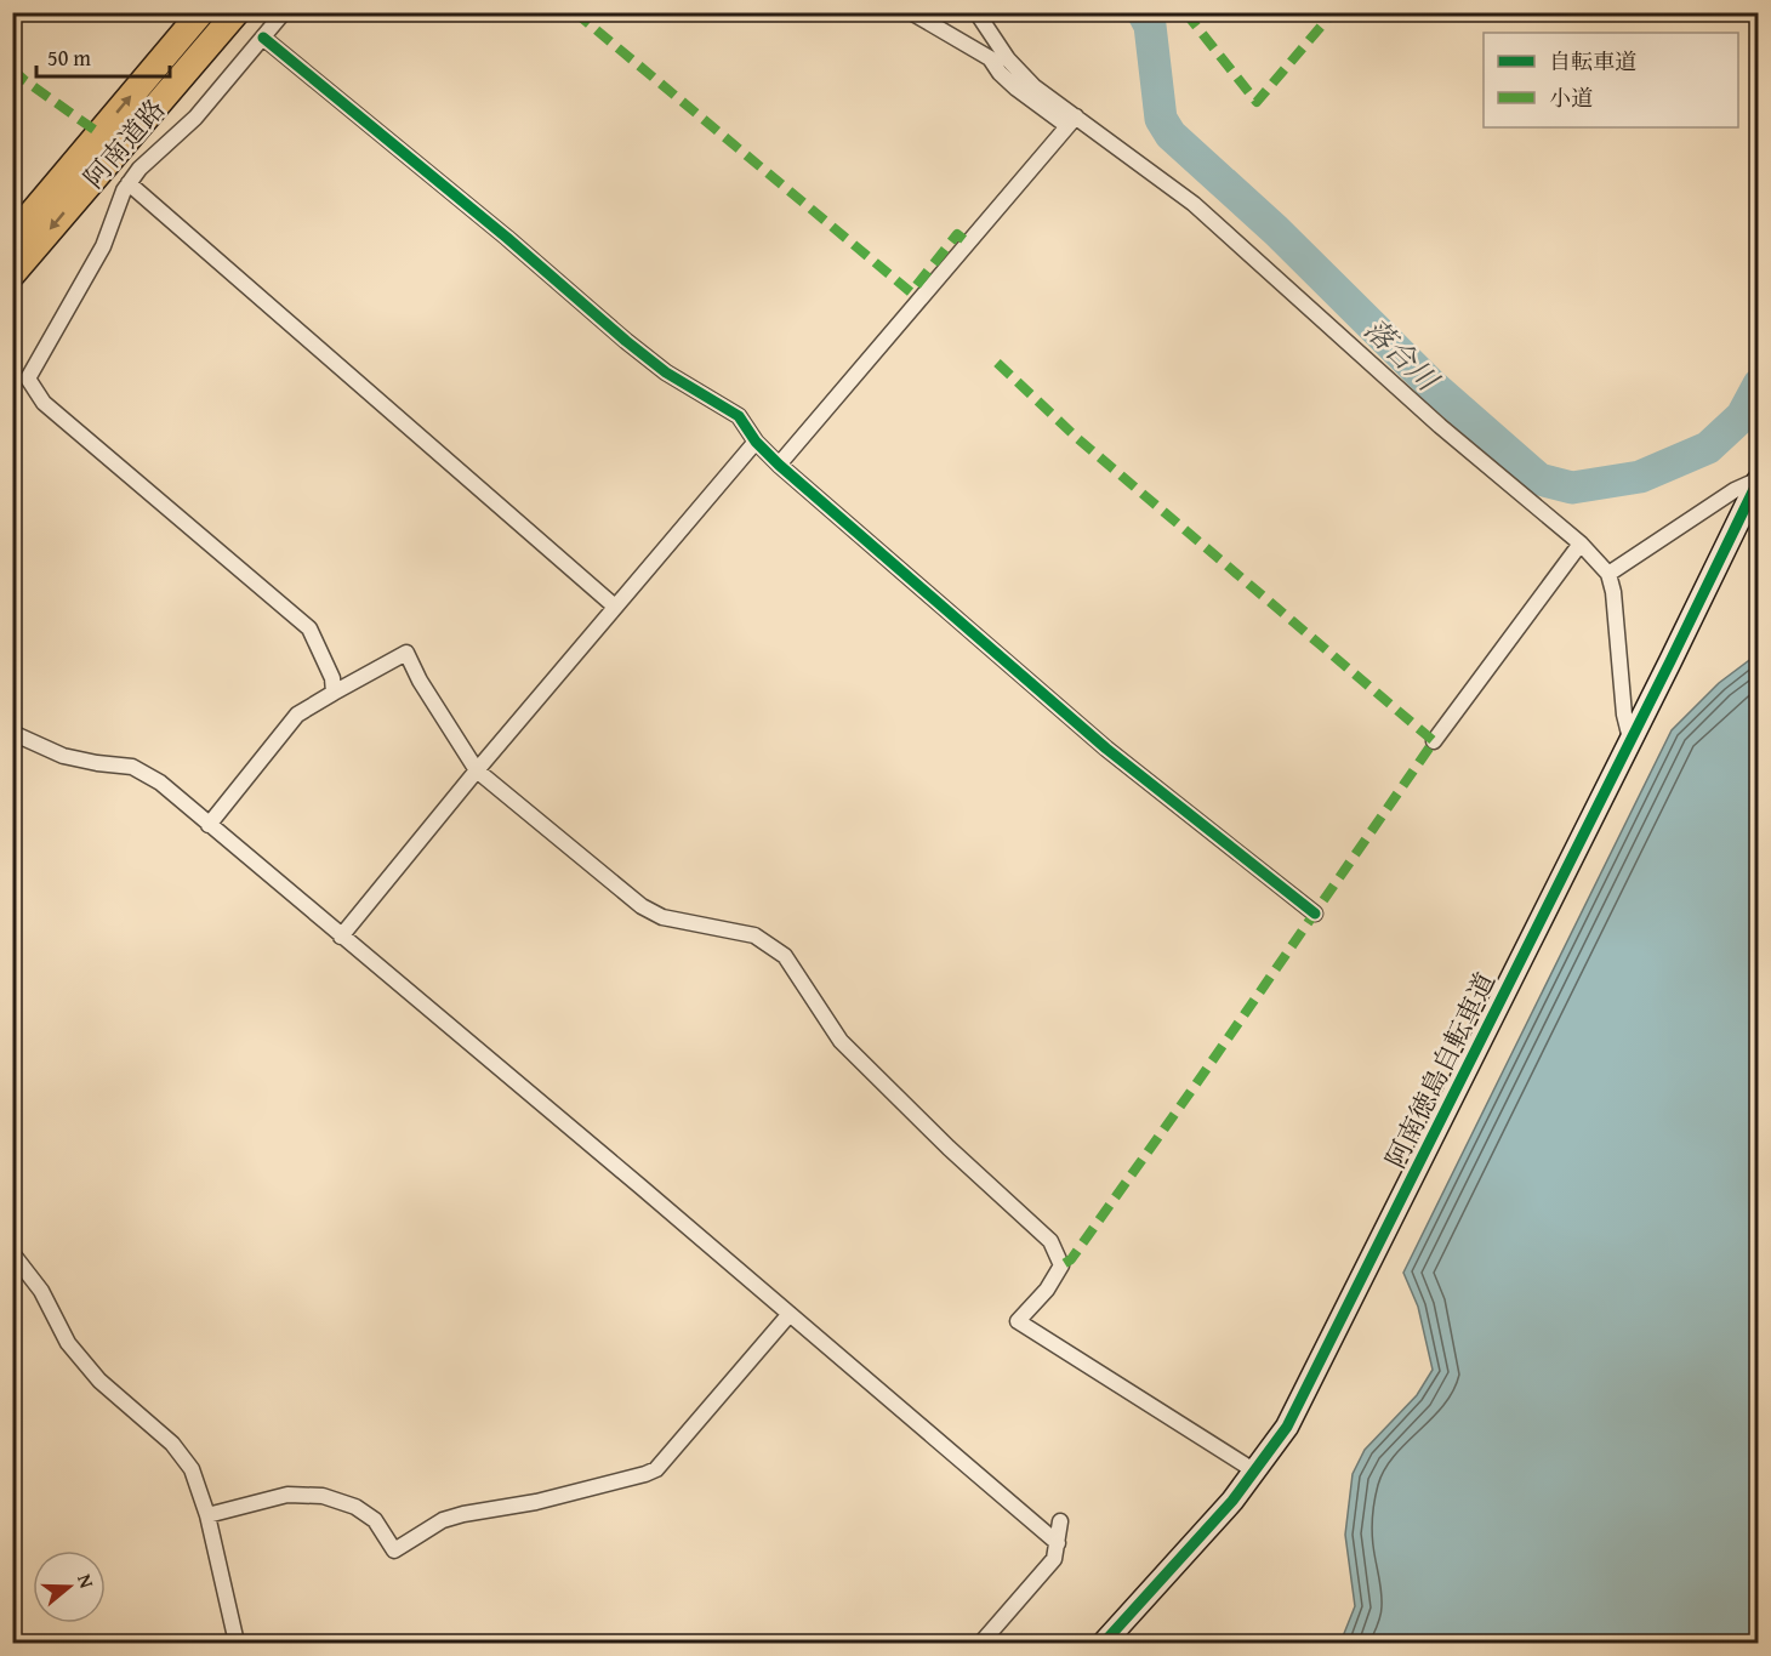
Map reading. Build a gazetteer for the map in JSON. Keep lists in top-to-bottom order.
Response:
{
  "streets": {
    "highway": ["阿南道路"],
    "main road": ["阿南徳島自転車道"]
  },
  "water": ["落合川"],
  "legend": ["自転車道", "小道"],
  "scale_bar": "50 m",
  "north": "right"
}
